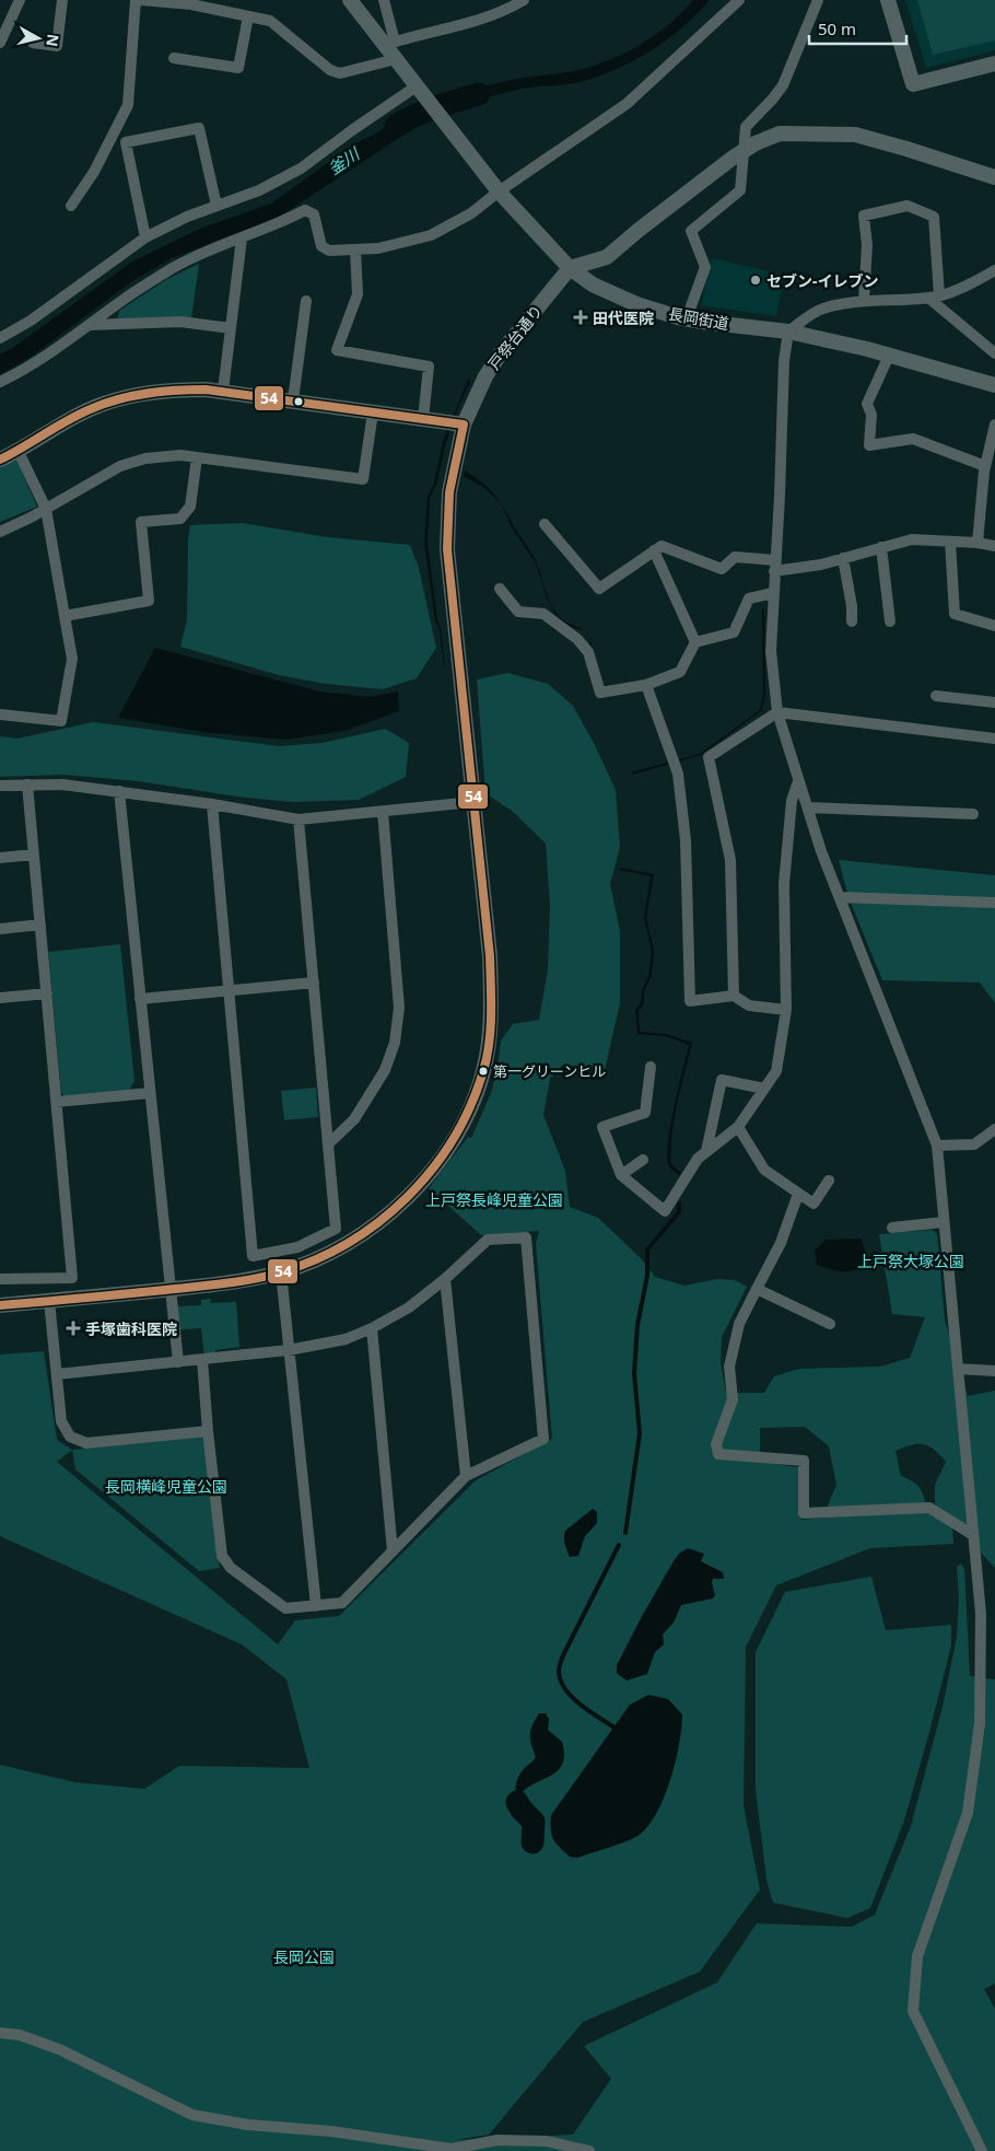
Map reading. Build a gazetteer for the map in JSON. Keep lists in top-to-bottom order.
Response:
{
  "streets": {
    "street": ["長岡街道", "戸祭台通り"]
  },
  "crossings": [
    ["長岡街道", "戸祭台通り"]
  ],
  "water": ["釜川"],
  "parks": [
    "上戸祭長峰児童公園",
    "上戸祭大塚公園",
    "長岡横峰児童公園",
    "長岡公園"
  ],
  "places": {
    "other": ["セブン-イレブン", "第一グリーンヒル"],
    "health": ["田代医院", "手塚歯科医院"]
  },
  "lines": ["transit line 54"],
  "scale_bar": "50 m",
  "north": "right"
}
